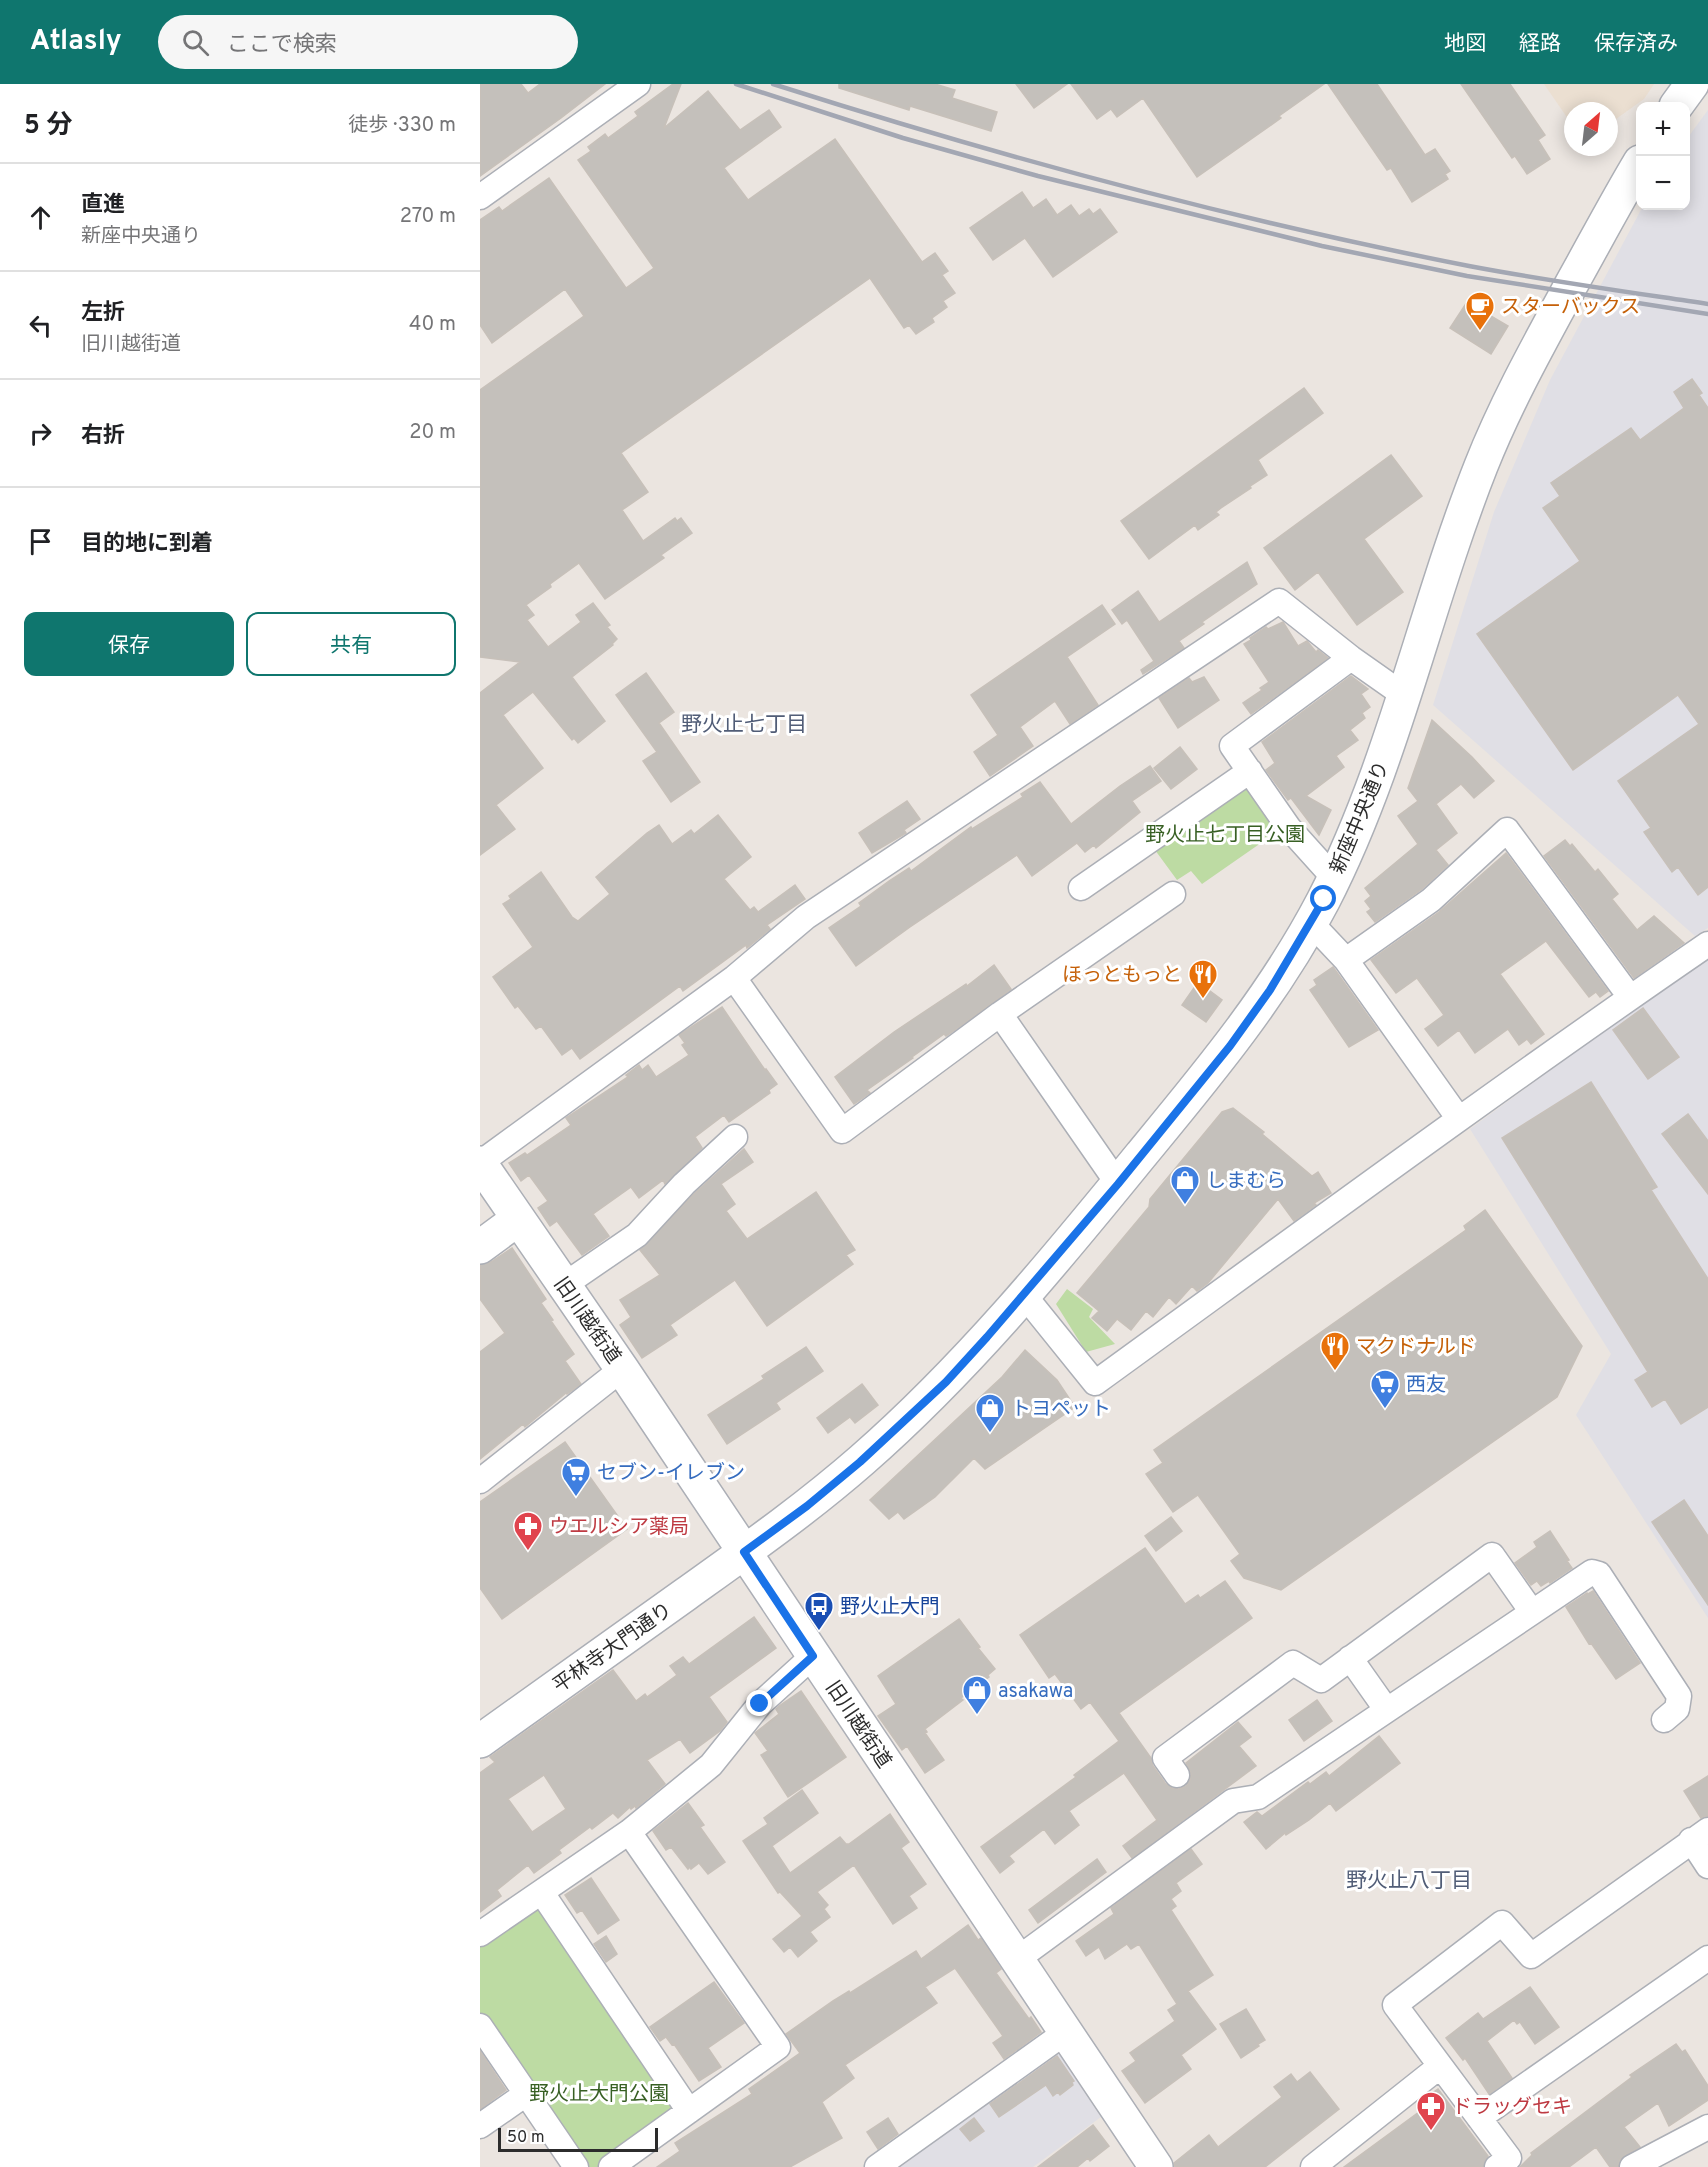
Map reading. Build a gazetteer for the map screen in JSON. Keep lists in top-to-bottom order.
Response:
{
  "streets": {
    "street": ["新座中央通り", "旧川越街道", "平林寺大門通り"]
  },
  "crossings": [
    ["新座中央通り", "旧川越街道"],
    ["新座中央通り", "平林寺大門通り"],
    ["旧川越街道", "平林寺大門通り"]
  ],
  "districts": ["野火止七丁目", "野火止八丁目"],
  "parks": ["野火止七丁目公園", "野火止大門公園"],
  "places": {
    "cafe": ["スターバックス"],
    "restaurant": ["ほっともっと", "マクドナルド"],
    "shop": ["しまむら", "トヨペット", "asakawa"],
    "supermarket": ["西友", "セブン-イレブン"],
    "pharmacy": ["ウエルシア薬局", "ドラッグセキ"],
    "bus stop": ["野火止大門"]
  },
  "scale_bar": "50 m",
  "north": "top right",
  "page": {
    "header": "Atlasly",
    "search": "ここで検索",
    "nav": ["地図", "経路", "保存済み"],
    "heading": ["5 分", "徒歩 · 330 m"],
    "map_buttons": ["+", "−"],
    "list": [
      ["直進", "新座中央通り", "270 m"],
      ["左折", "旧川越街道", "40 m"],
      ["右折", "20 m"],
      "目的地に到着"
    ],
    "buttons": ["保存", "共有"],
    "scale": "50 m"
  }
}
